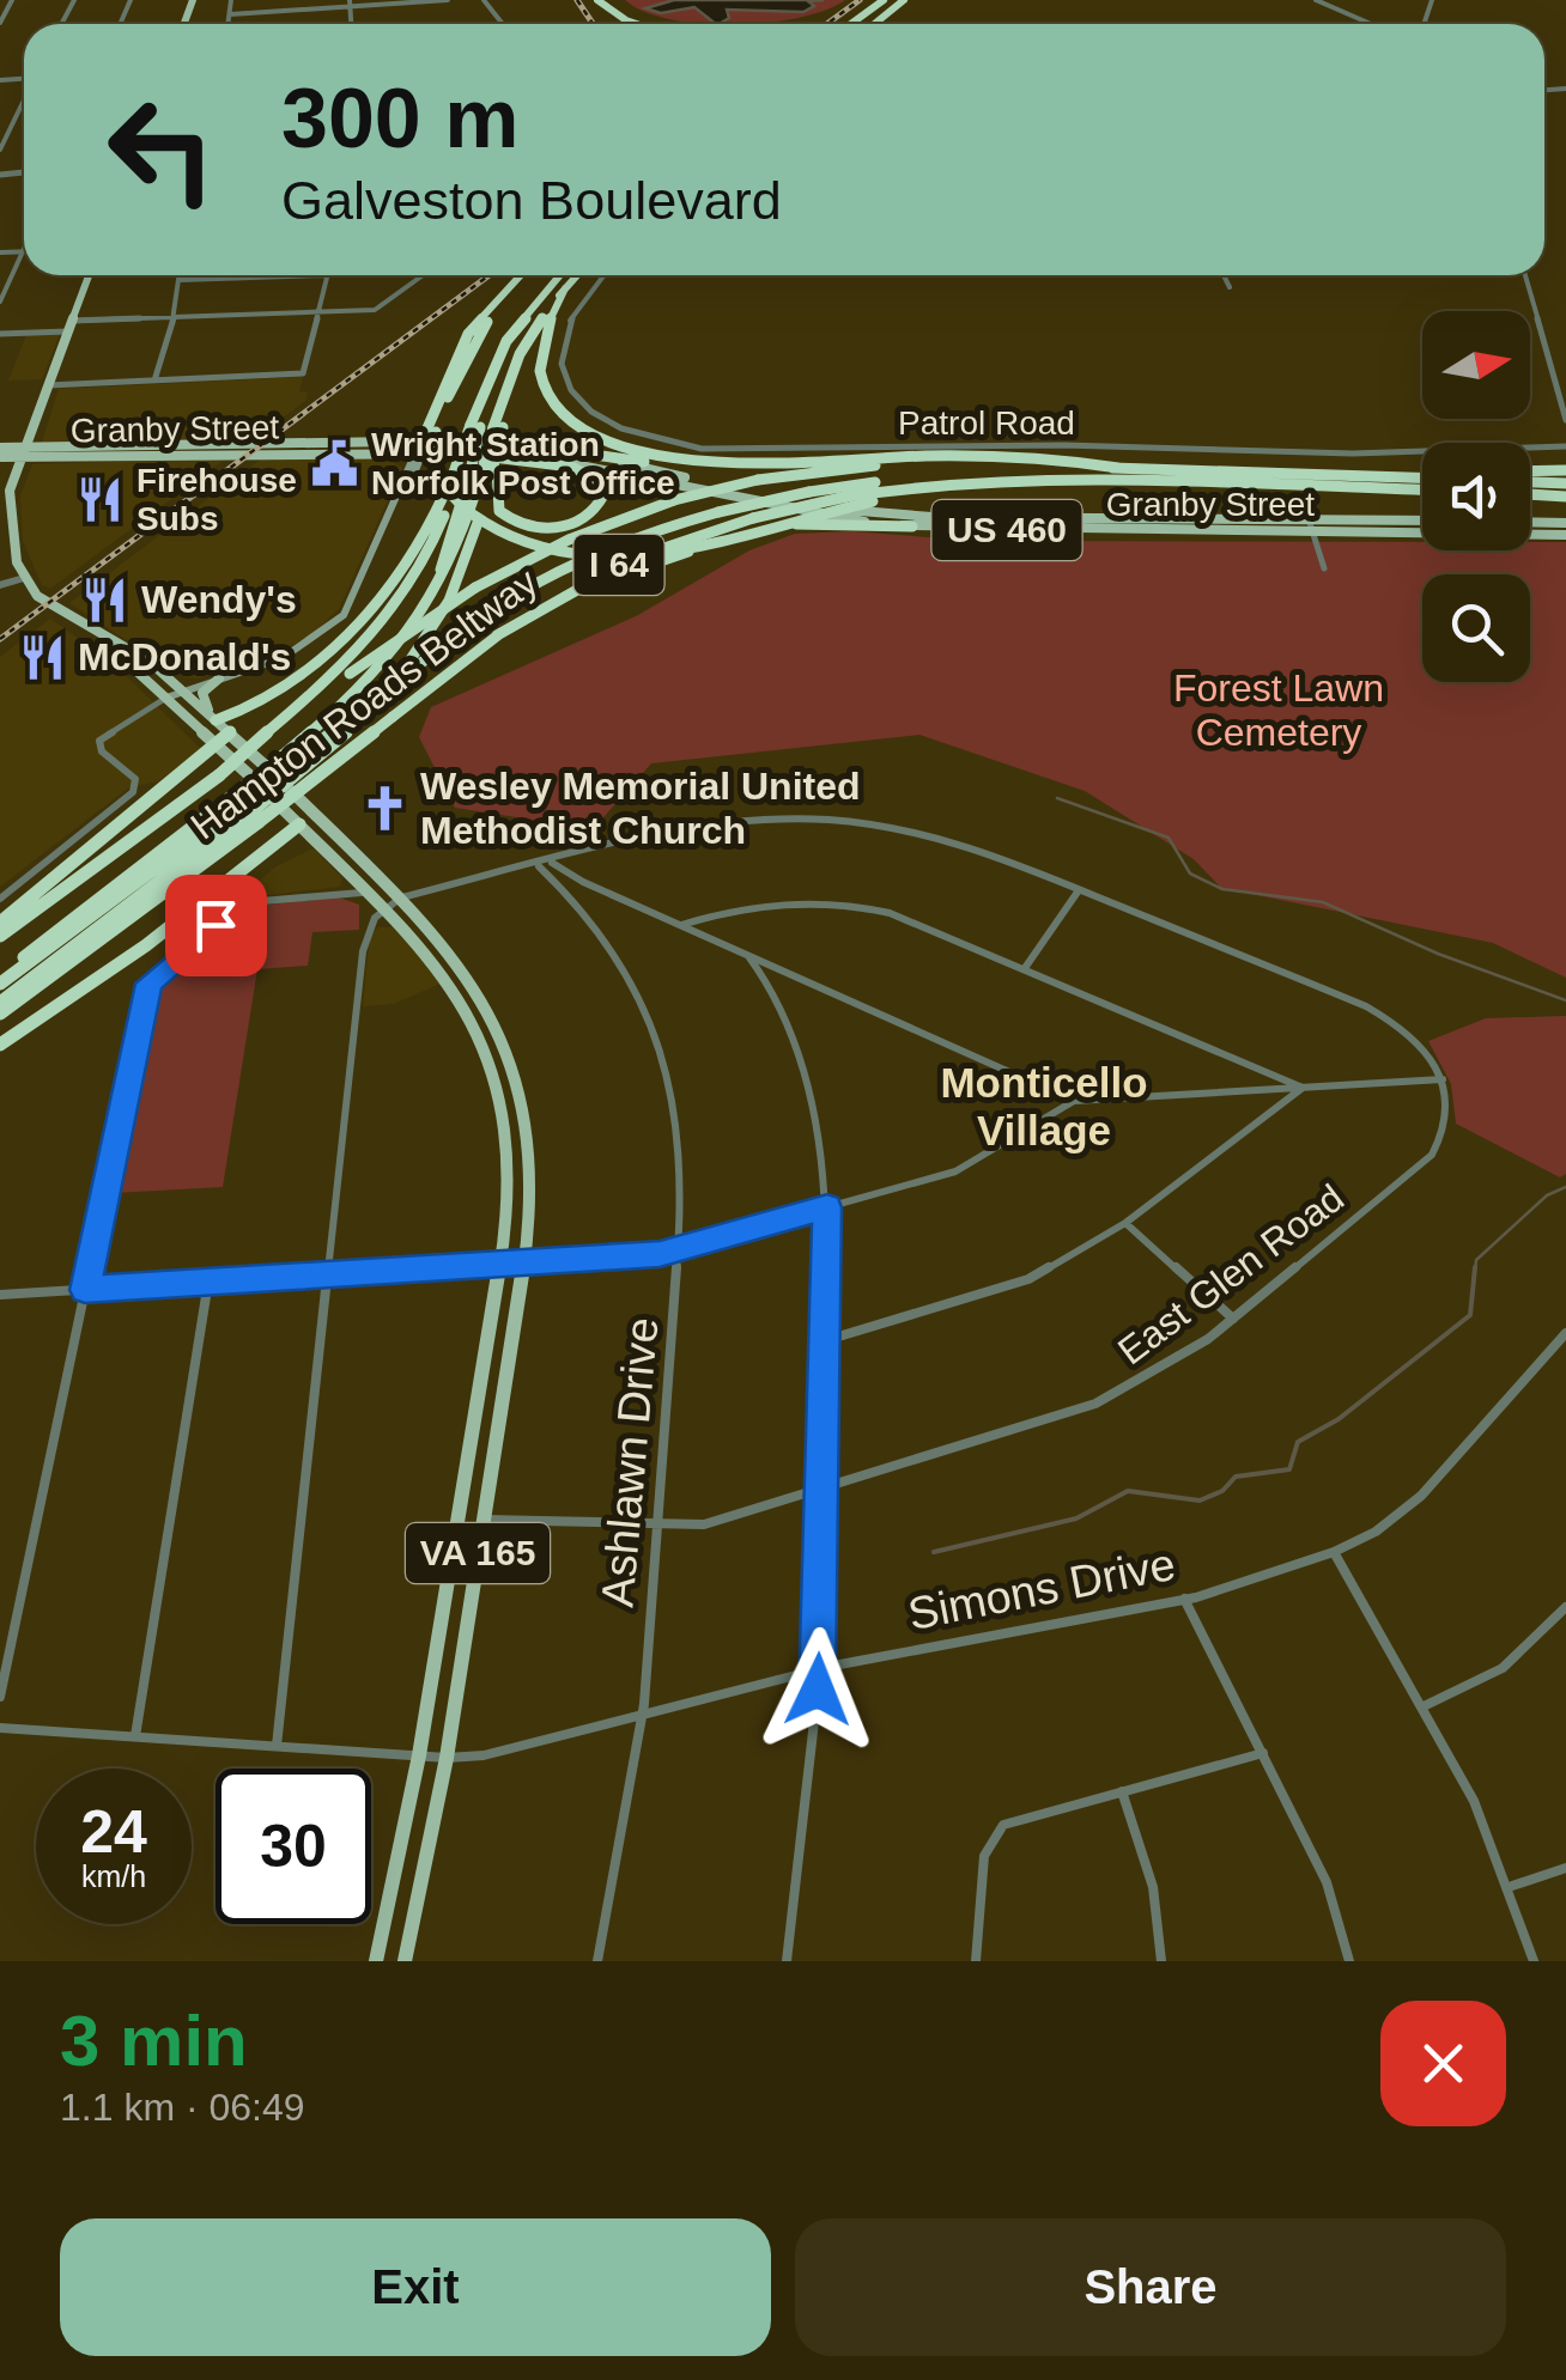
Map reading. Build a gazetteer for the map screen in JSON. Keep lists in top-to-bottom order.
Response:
{
  "streets": {
    "highway": ["I 64", "Hampton Roads Beltway"],
    "main road": ["Granby Street", "US 460", "VA 165"],
    "street": [
      "Patrol Road",
      "East Glen Road",
      "Ashlawn Drive",
      "Simons Drive"
    ]
  },
  "crossings": [
    ["I 64", "Hampton Roads Beltway"],
    ["East Glen Road", "Ashlawn Drive"],
    ["East Glen Road", "VA 165"],
    ["Ashlawn Drive", "Simons Drive"],
    ["VA 165", "Simons Drive"]
  ],
  "districts": ["Monticello Village"],
  "parks": ["Forest Lawn Cemetery"],
  "places": {
    "public building": ["Wright Station Norfolk Post Office"],
    "restaurant": ["Firehouse Subs", "Wendy's", "McDonald's"],
    "church": ["Wesley Memorial United Methodist Church"]
  },
  "north": "right",
  "page": {
    "turn": ["300 m", "Galveston Boulevard"],
    "speed": "24 km/h",
    "limit": "30",
    "heading": ["3 min", "1.1 km · 06:49"],
    "buttons": ["Exit", "Share"]
  }
}
